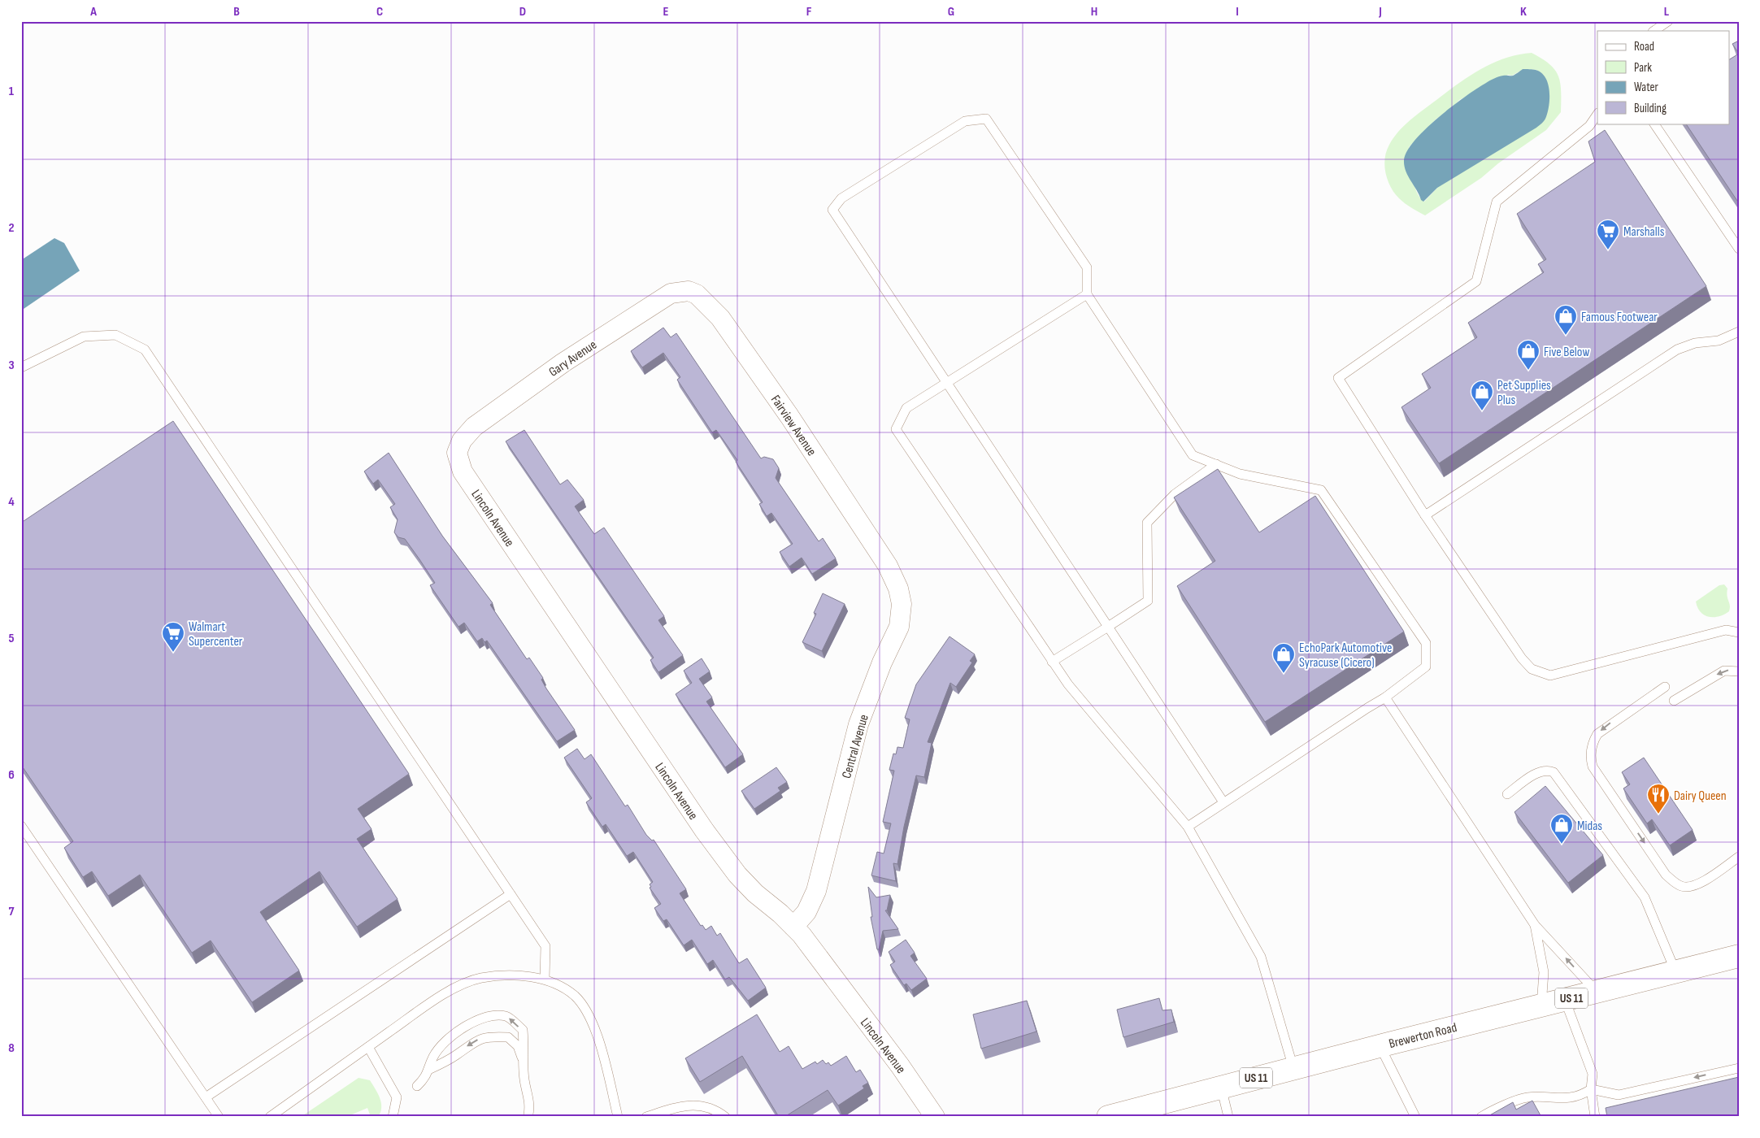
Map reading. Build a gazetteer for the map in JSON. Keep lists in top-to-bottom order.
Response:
{
  "streets": {
    "main road": ["US 11", "Brewerton Road"],
    "street": [
      "Gary Avenue",
      "Fairview Avenue",
      "Lincoln Avenue",
      "Central Avenue"
    ]
  },
  "crossings": [
    ["Gary Avenue", "Fairview Avenue"],
    ["Gary Avenue", "Lincoln Avenue"],
    ["Fairview Avenue", "Central Avenue"],
    ["Lincoln Avenue", "Central Avenue"]
  ],
  "places": {
    "supermarket": ["Marshalls", "Walmart Supercenter"],
    "shop": [
      "Famous Footwear",
      "Five Below",
      "Pet Supplies Plus",
      "EchoPark Automotive Syracuse (Cicero)",
      "Midas"
    ],
    "restaurant": ["Dairy Queen"]
  },
  "legend": [
    "Road",
    "Park",
    "Water",
    "Building"
  ],
  "grid": {
    "columns": [
      "A",
      "B",
      "C",
      "D",
      "E",
      "F",
      "G",
      "H",
      "I",
      "J",
      "K",
      "L"
    ],
    "rows": [
      "1",
      "2",
      "3",
      "4",
      "5",
      "6",
      "7",
      "8"
    ]
  }
}
